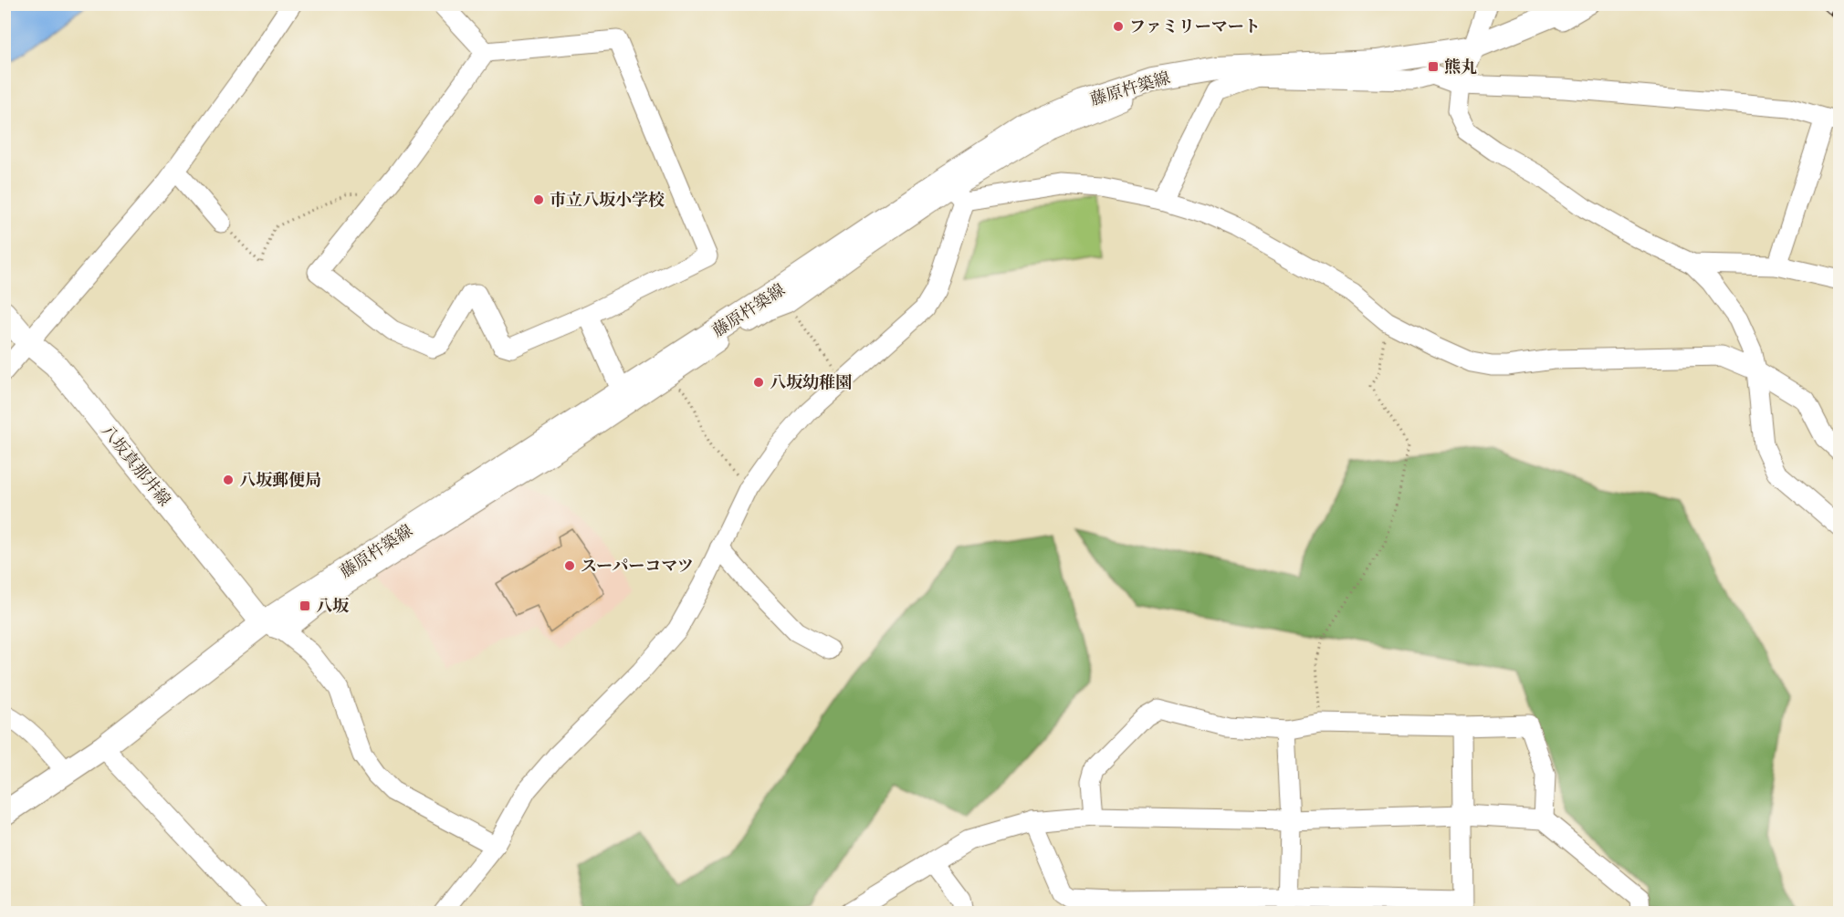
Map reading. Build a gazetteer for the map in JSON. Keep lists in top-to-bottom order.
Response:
{
  "streets": {
    "main road": ["藤原杵築線", "八坂真那井線"]
  },
  "crossings": [
    ["藤原杵築線", "八坂真那井線"]
  ],
  "places": {
    "other": [
      "ファミリーマート",
      "市立八坂小学校",
      "八坂幼稚園",
      "八坂郵便局",
      "スーパーコマツ"
    ],
    "transit": ["熊丸", "八坂"]
  }
}
